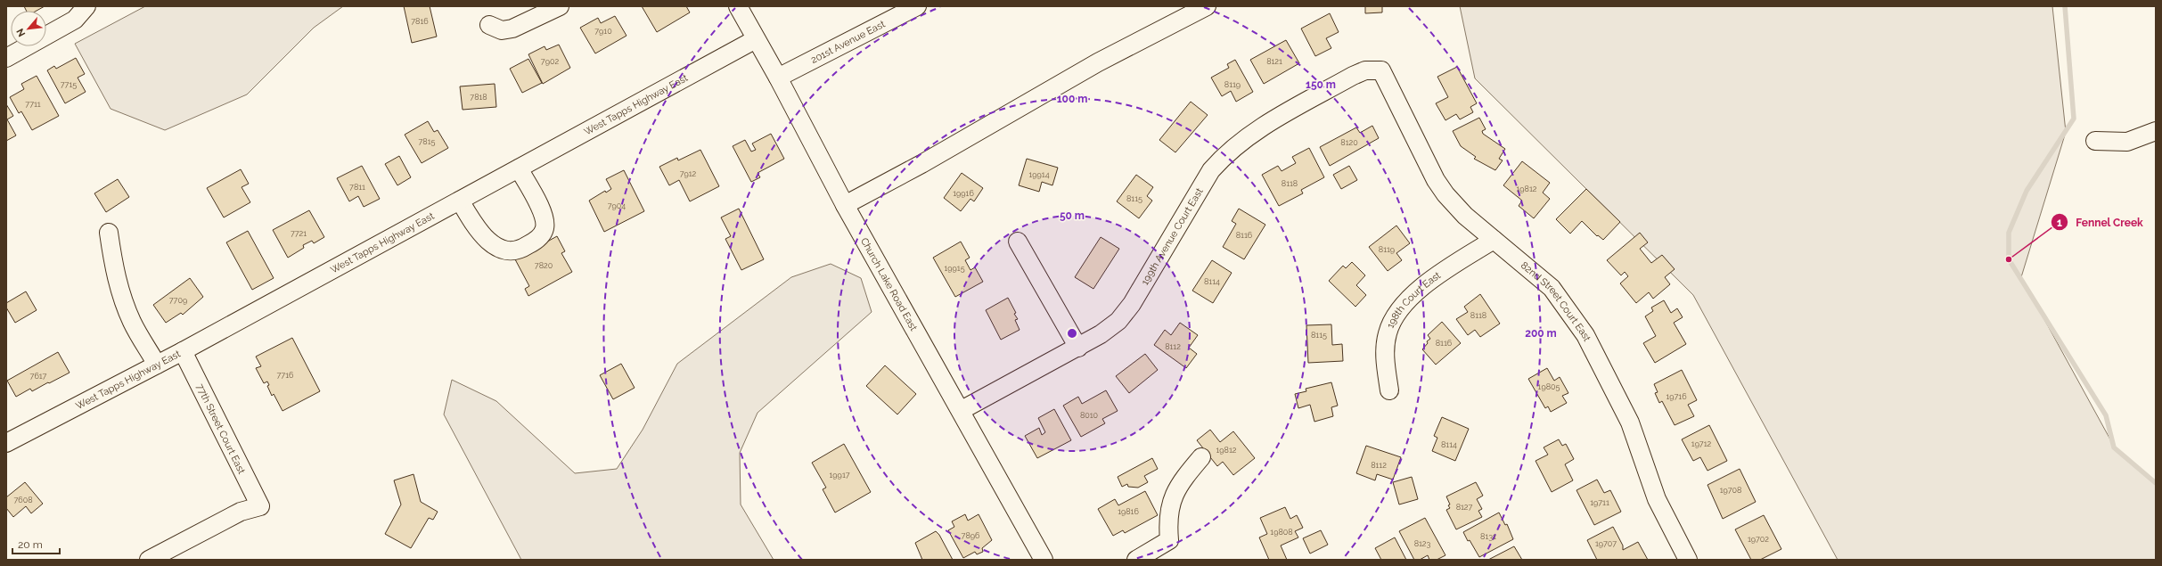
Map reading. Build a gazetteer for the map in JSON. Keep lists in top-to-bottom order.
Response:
{
  "streets": {
    "street": [
      "201st Avenue East",
      "West Tapps Highway East",
      "199th Avenue Court East",
      "Church Lake Road East",
      "198th Court East",
      "82nd Street Court East",
      "77th Street Court East"
    ]
  },
  "crossings": [
    ["201st Avenue East", "Church Lake Road East"],
    ["West Tapps Highway East", "Church Lake Road East"],
    ["West Tapps Highway East", "77th Street Court East"],
    ["199th Avenue Court East", "Church Lake Road East"],
    ["199th Avenue Court East", "82nd Street Court East"],
    ["198th Court East", "82nd Street Court East"]
  ],
  "places": ["Fennel Creek"],
  "house_numbers": [
    "7816",
    "7910",
    "7902",
    "8121",
    "7715",
    "8119",
    "7818",
    "7711",
    "7815",
    "8120",
    "7912",
    "19914",
    "8118",
    "7811",
    "19812",
    "19916",
    "8115",
    "7904",
    "7721",
    "8116",
    "8119",
    "7820",
    "19915",
    "8114",
    "7709",
    "8118",
    "8115",
    "8116",
    "8112",
    "7716",
    "7617",
    "19805",
    "19716",
    "8010",
    "19712",
    "8114",
    "19812",
    "8112",
    "19917",
    "19708",
    "7608",
    "19711",
    "8127",
    "19816",
    "19808",
    "7896",
    "8131",
    "19702",
    "8123",
    "19707"
  ],
  "scale_bar": "20 m",
  "north": "bottom left",
  "rings": [
    "150 m",
    "100 m",
    "50 m",
    "200 m"
  ]
}
